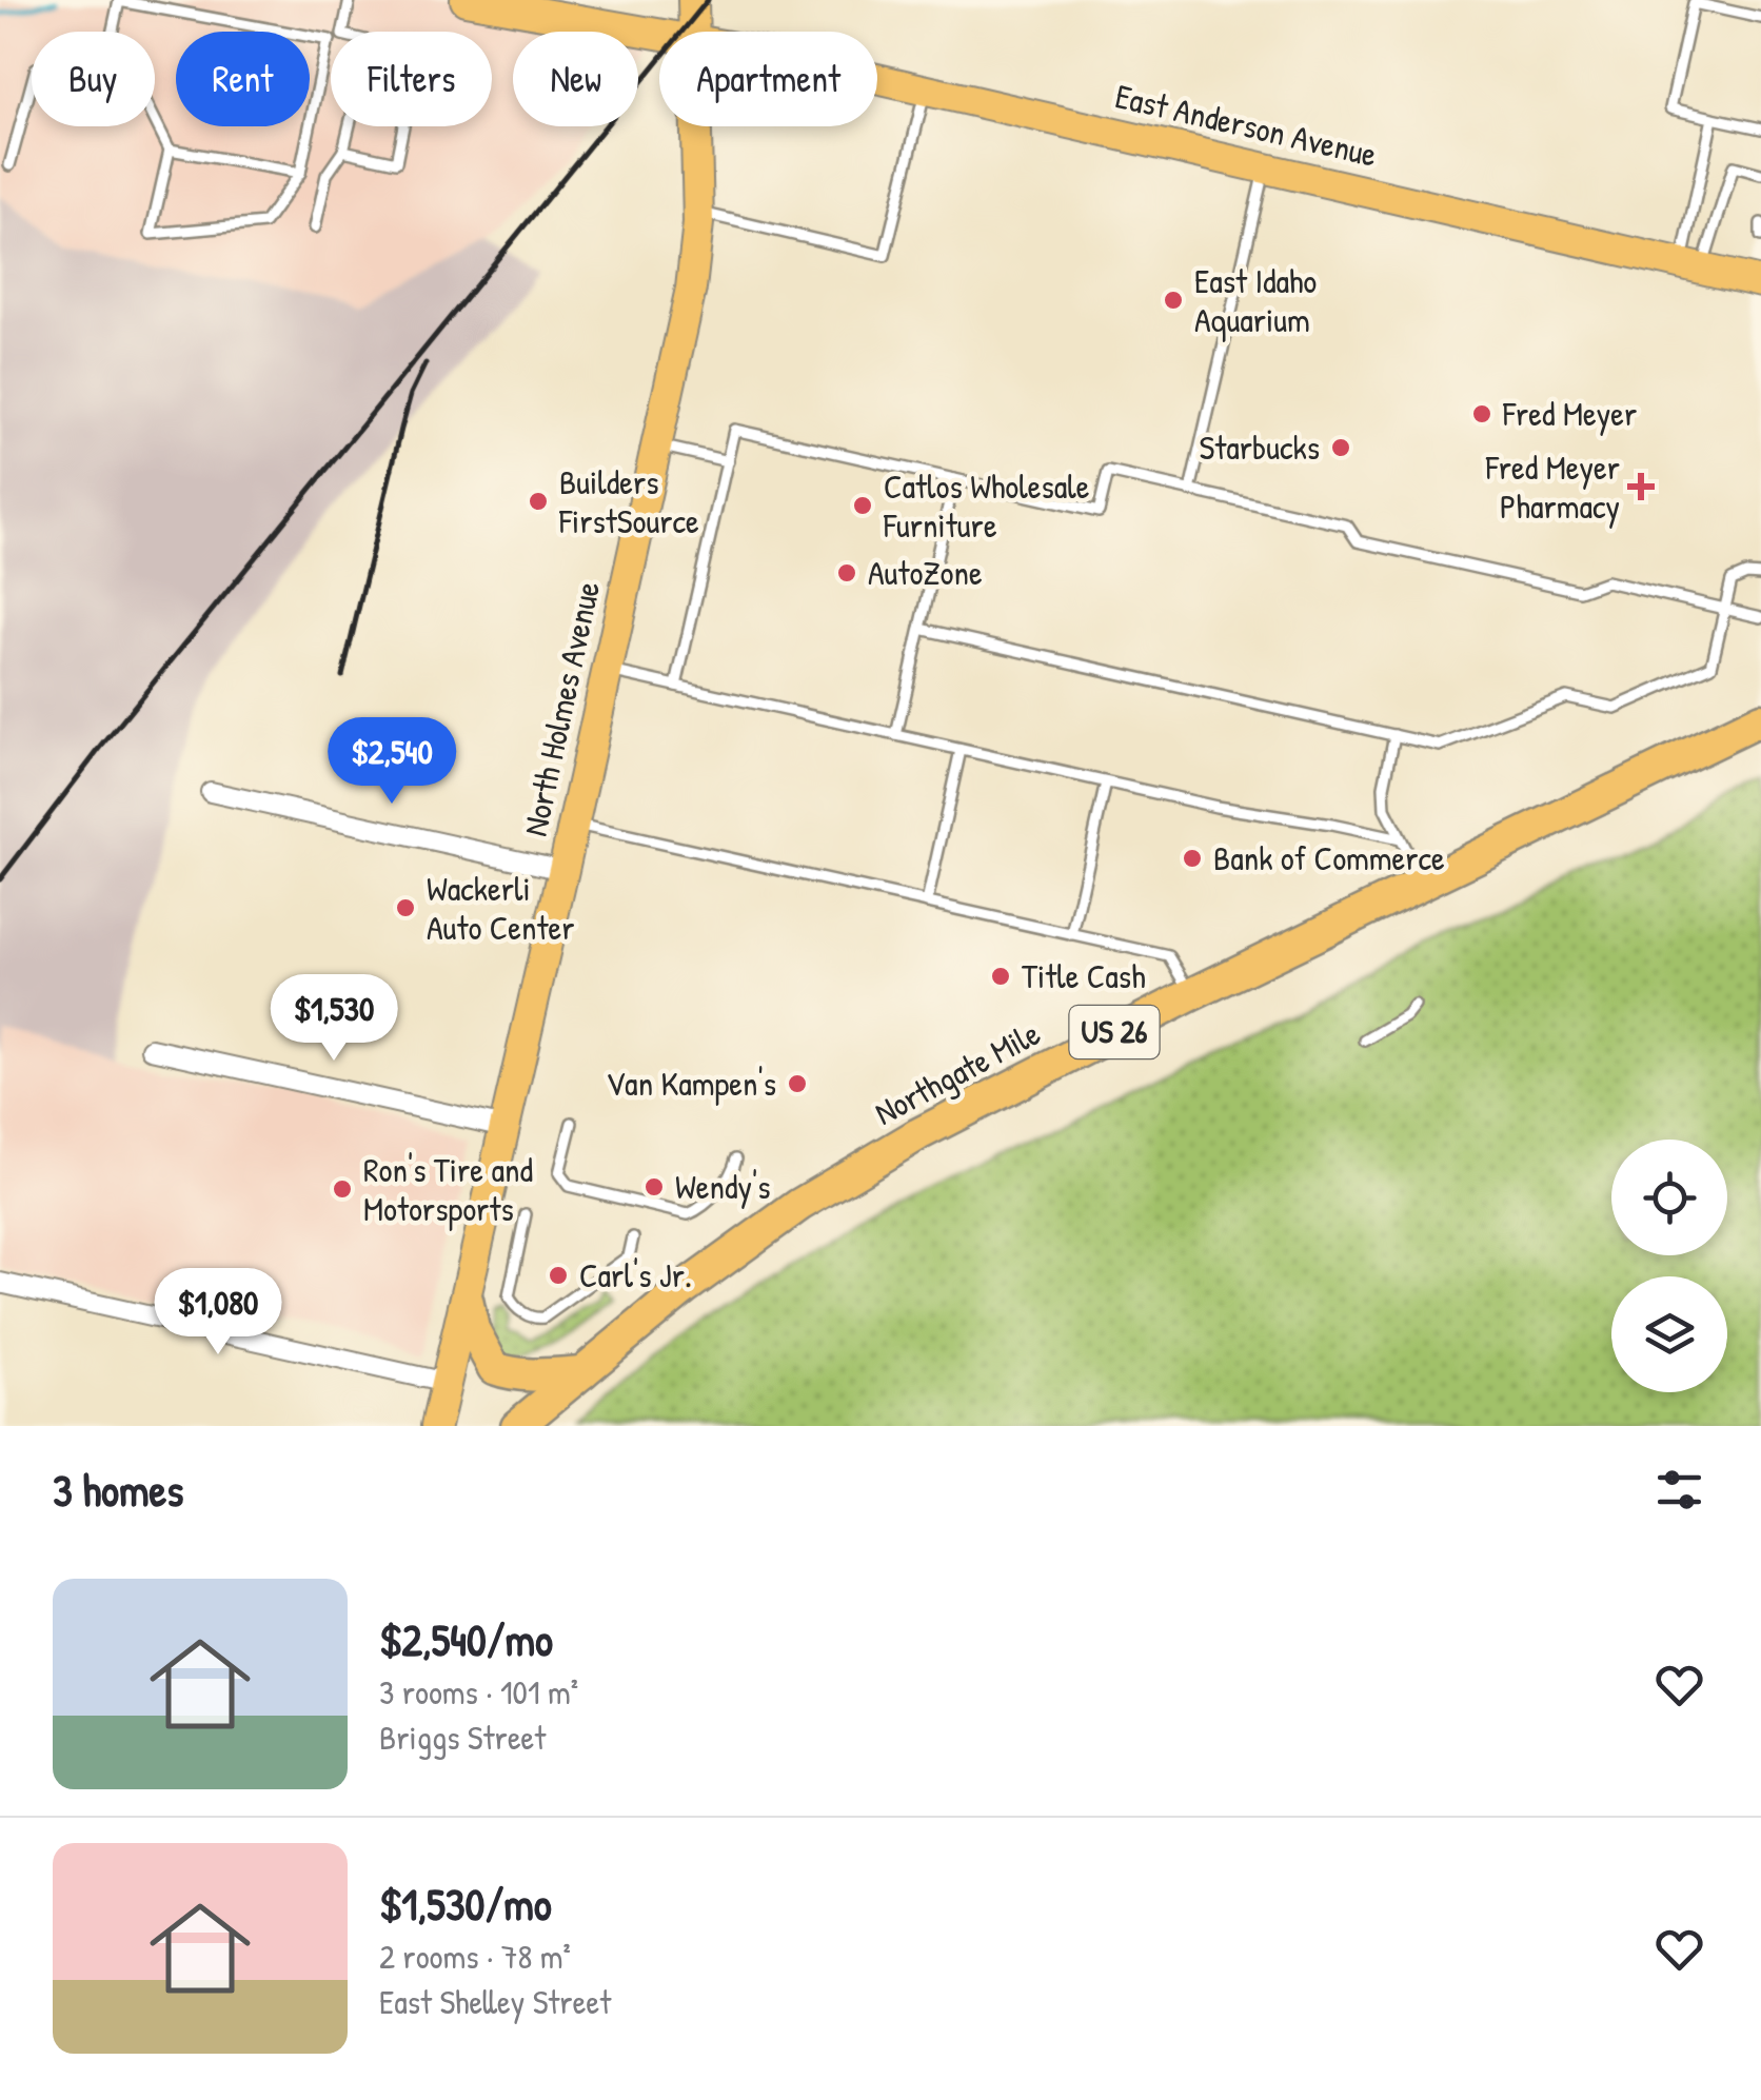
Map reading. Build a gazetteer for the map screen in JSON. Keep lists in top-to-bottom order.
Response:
{
  "streets": {
    "highway": ["US 26", "Northgate Mile"],
    "main road": ["East Anderson Avenue", "North Holmes Avenue"]
  },
  "places": {
    "other": [
      "East Idaho Aquarium",
      "Fred Meyer",
      "Starbucks",
      "Builders FirstSource",
      "Catlos Wholesale Furniture",
      "AutoZone",
      "Bank of Commerce",
      "Wackerli Auto Center",
      "Title Cash",
      "Van Kampen's",
      "Wendy's",
      "Ron's Tire and Motorsports",
      "Carl's Jr."
    ],
    "health": ["Fred Meyer Pharmacy"]
  },
  "page": {
    "chip": [
      "Buy",
      "Rent",
      "Filters",
      "New",
      "Apartment"
    ],
    "price": ["$2,540", "$1,530", "$1,080"],
    "heading": "3 homes",
    "list": [
      {
        "name": "$2,540/mo",
        "note": "3 rooms · 101 m² · Briggs Street"
      },
      {
        "name": "$1,530/mo",
        "note": "2 rooms · 78 m² · East Shelley Street"
      }
    ]
  }
}
